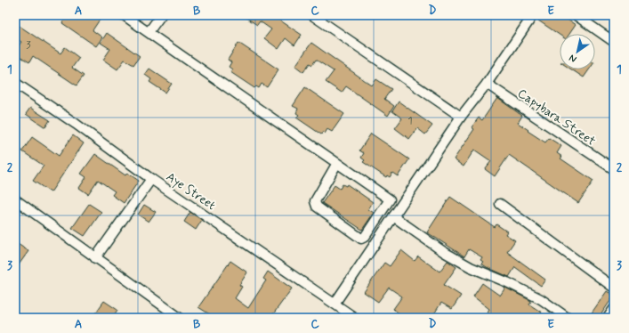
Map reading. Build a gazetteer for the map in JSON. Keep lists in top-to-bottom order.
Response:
{
  "streets": {
    "street": ["Capybara Street", "Aye Street"]
  },
  "house_numbers": ["3", "1"],
  "north": "bottom left",
  "grid": {
    "columns": [
      "A",
      "B",
      "C",
      "D",
      "E"
    ],
    "rows": ["1", "2", "3"]
  }
}
